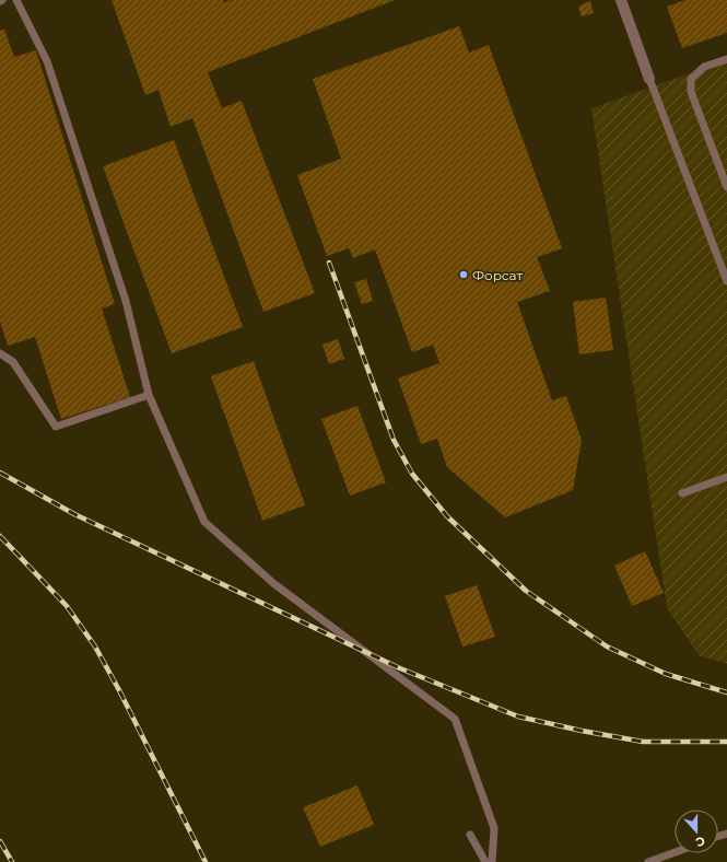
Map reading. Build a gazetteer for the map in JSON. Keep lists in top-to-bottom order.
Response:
{
  "places": ["Форсат"],
  "north": "bottom"
}
